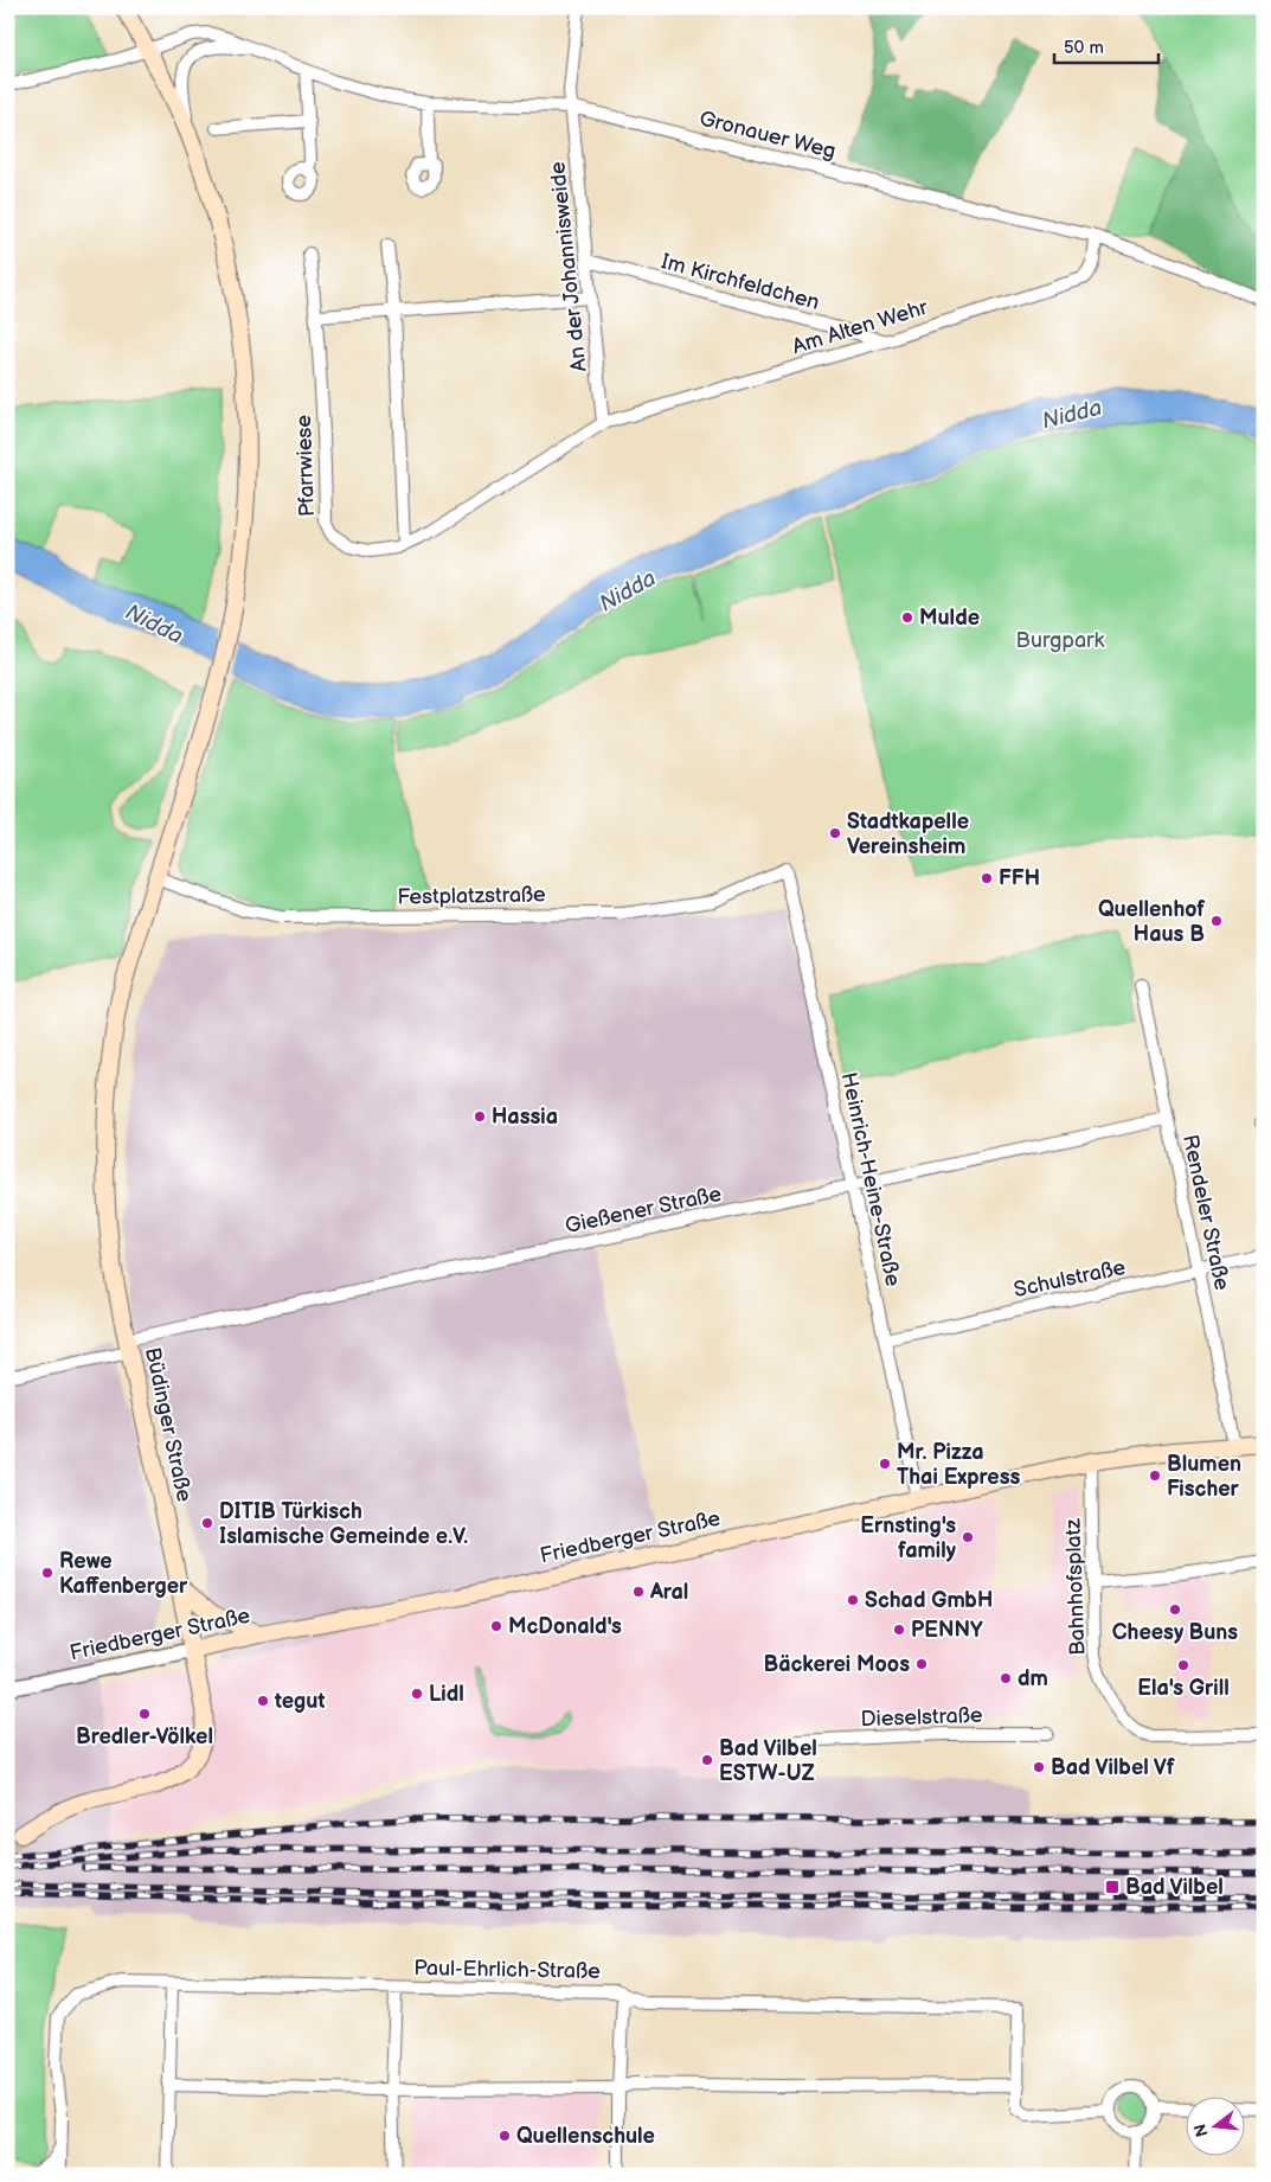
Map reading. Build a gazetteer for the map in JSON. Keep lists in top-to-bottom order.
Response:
{
  "streets": {
    "main road": ["Büdinger Straße", "Friedberger Straße"],
    "street": [
      "Gronauer Weg",
      "An der Johannisweide",
      "Im Kirchfeldchen",
      "Am Alten Wehr",
      "Pfarrwiese",
      "Festplatzstraße",
      "Heinrich-Heine-Straße",
      "Gießener Straße",
      "Rendeler Straße",
      "Schulstraße",
      "Bahnhofsplatz",
      "Dieselstraße",
      "Paul-Ehrlich-Straße"
    ]
  },
  "crossings": [
    ["Gronauer Weg", "An der Johannisweide"],
    ["Gronauer Weg", "Am Alten Wehr"],
    ["Gronauer Weg", "Büdinger Straße"],
    ["An der Johannisweide", "Im Kirchfeldchen"],
    ["An der Johannisweide", "Am Alten Wehr"],
    ["An der Johannisweide", "Pfarrwiese"],
    ["Im Kirchfeldchen", "Am Alten Wehr"],
    ["Am Alten Wehr", "Pfarrwiese"],
    ["Festplatzstraße", "Heinrich-Heine-Straße"],
    ["Festplatzstraße", "Büdinger Straße"],
    ["Heinrich-Heine-Straße", "Gießener Straße"],
    ["Heinrich-Heine-Straße", "Schulstraße"],
    ["Heinrich-Heine-Straße", "Friedberger Straße"],
    ["Gießener Straße", "Rendeler Straße"],
    ["Gießener Straße", "Büdinger Straße"],
    ["Rendeler Straße", "Schulstraße"],
    ["Rendeler Straße", "Friedberger Straße"],
    ["Büdinger Straße", "Friedberger Straße"],
    ["Friedberger Straße", "Bahnhofsplatz"]
  ],
  "water": ["Nidda"],
  "parks": ["Burgpark"],
  "places": {
    "other": [
      "Mulde",
      "Stadtkapelle Vereinsheim",
      "FFH",
      "Quellenhof Haus B",
      "Hassia",
      "Mr. Pizza Thai Express",
      "Blumen Fischer",
      "DITIB Türkisch Islamische Gemeinde e.V.",
      "Ernsting's family",
      "Rewe Kaffenberger",
      "Aral",
      "Schad GmbH",
      "Cheesy Buns",
      "McDonald's",
      "PENNY",
      "Bäckerei Moos",
      "Ela's Grill",
      "dm",
      "Lidl",
      "tegut",
      "Bredler-Völkel",
      "Bad Vilbel ESTW-UZ",
      "Bad Vilbel Vf",
      "Quellenschule"
    ],
    "transit": ["Bad Vilbel"]
  },
  "scale_bar": "50 m",
  "north": "left"
}
